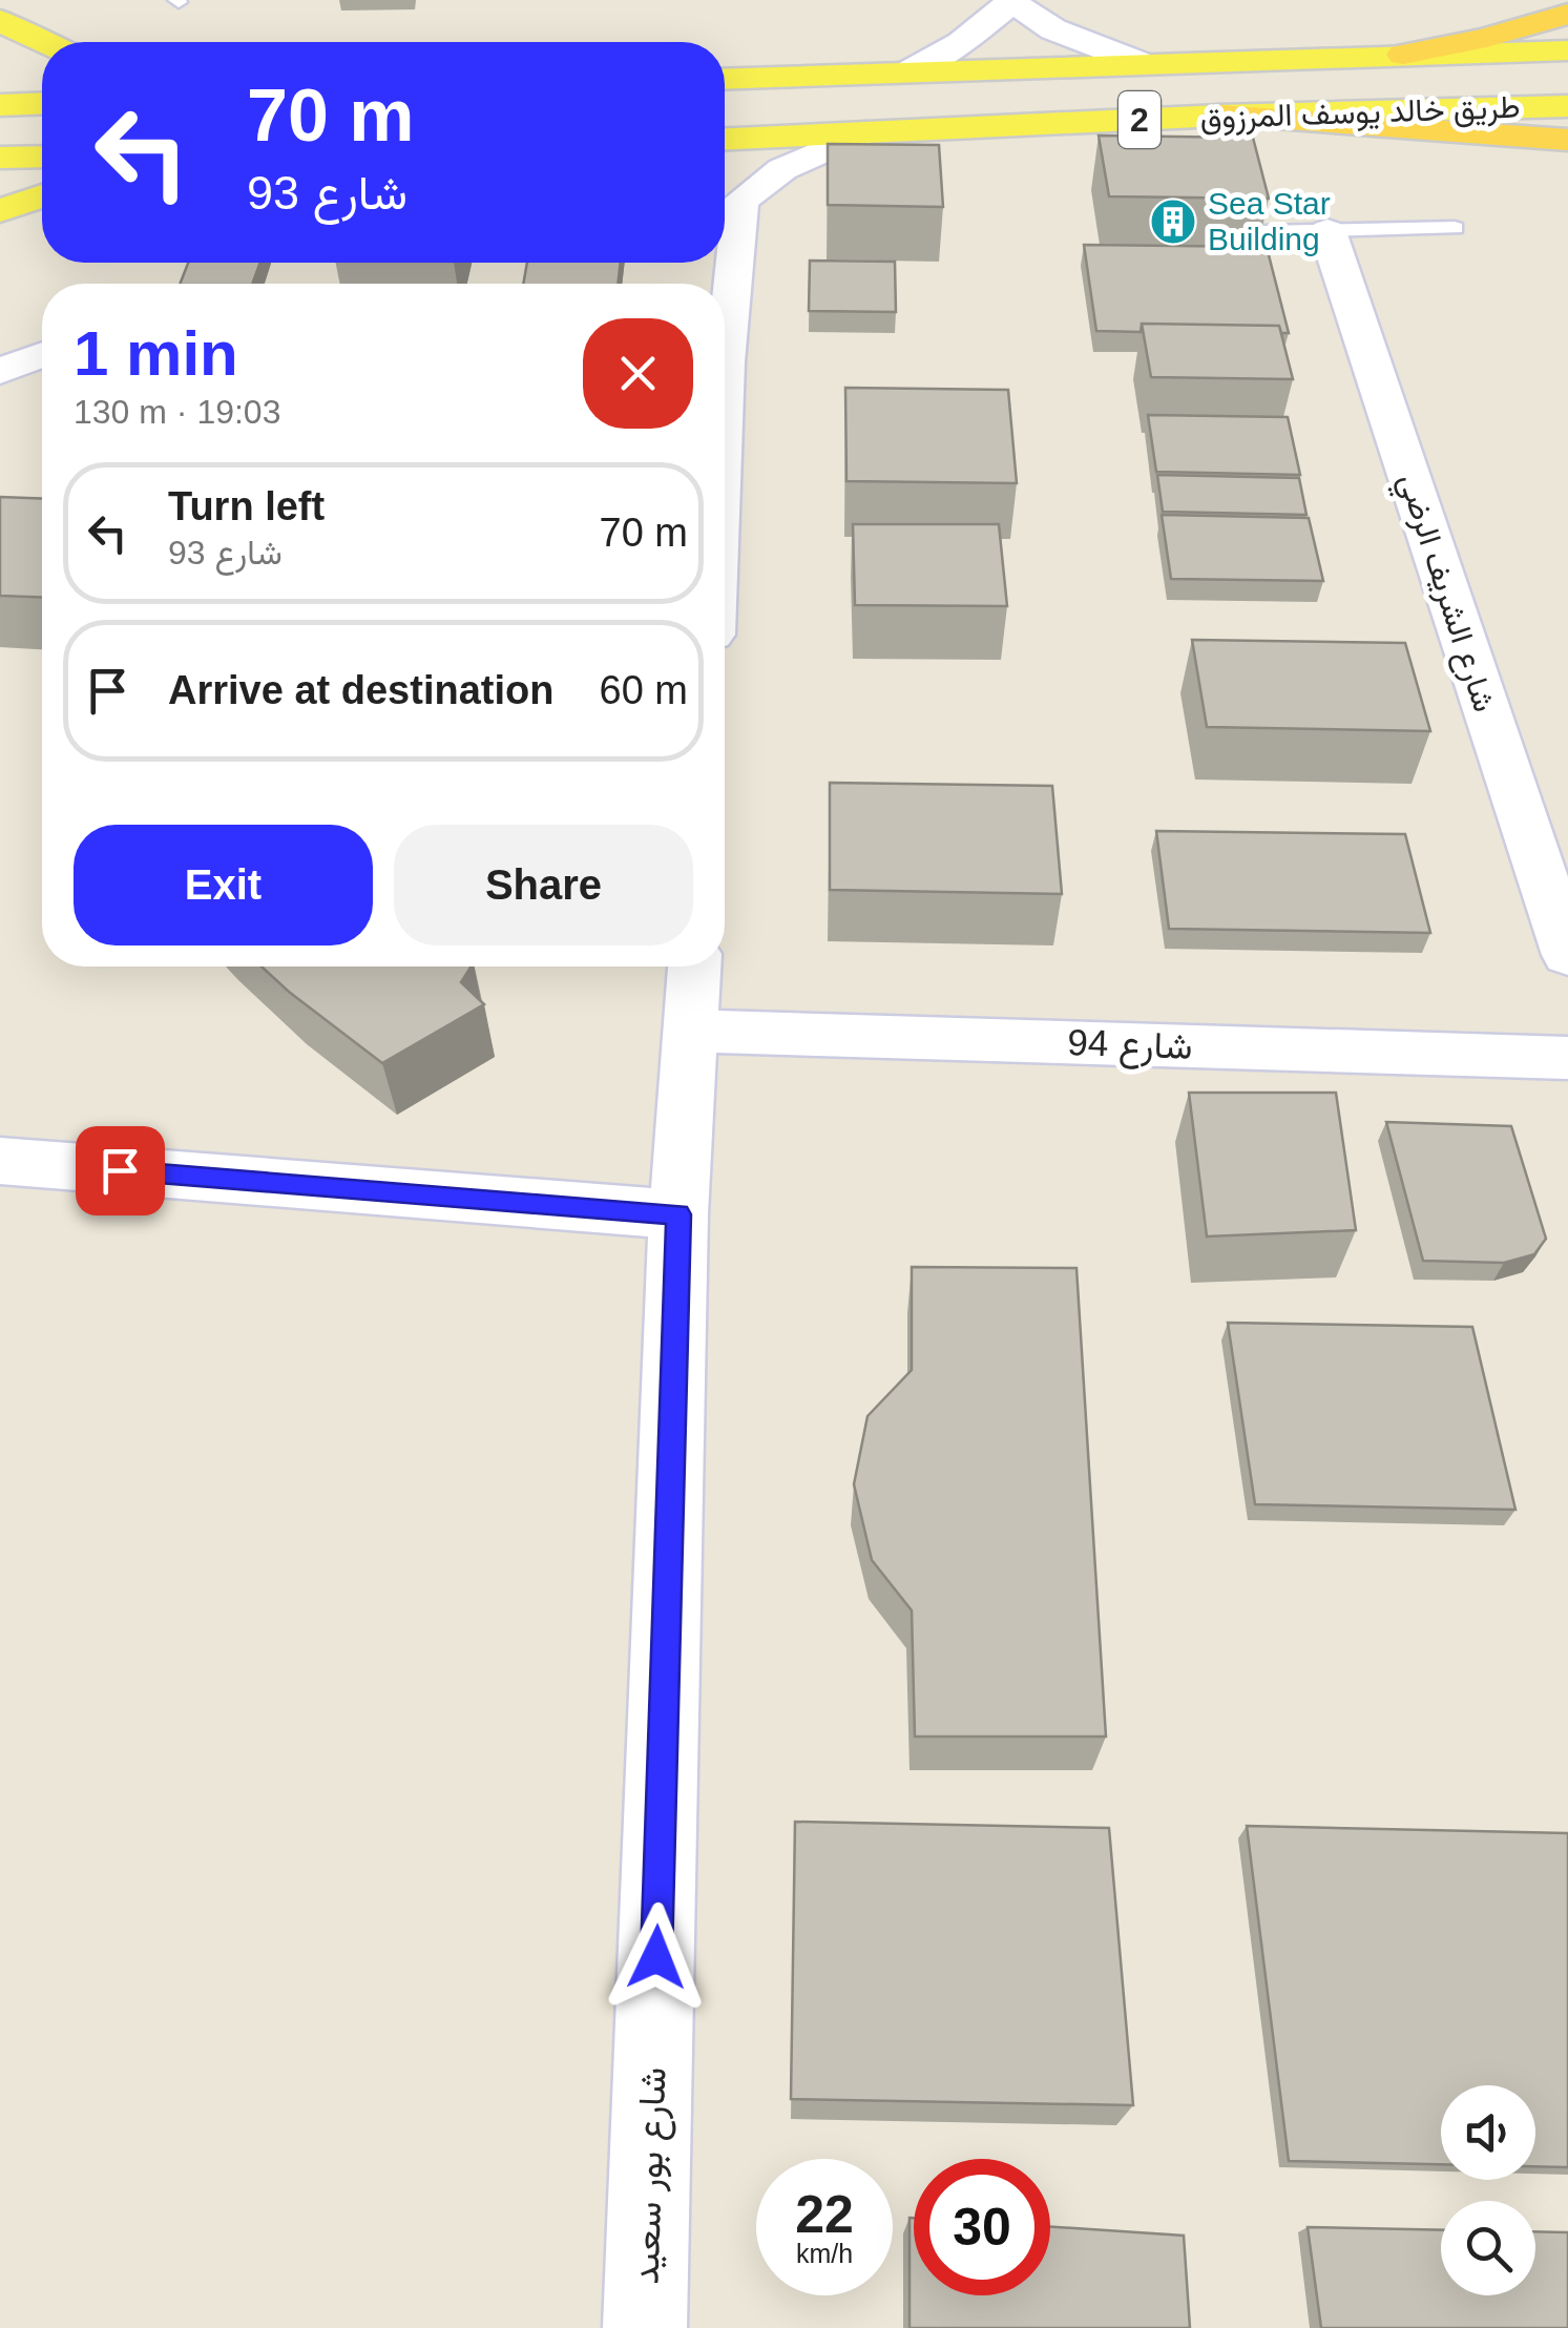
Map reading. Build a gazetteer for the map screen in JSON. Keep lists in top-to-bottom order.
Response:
{
  "streets": {
    "main road": ["طريق خالد يوسف المرزوق", "2"],
    "street": ["شارع الشريف الرضي", "شارع 94", "شارع بور سعيد"]
  },
  "crossings": [
    ["شارع 94", "شارع بور سعيد"]
  ],
  "places": {
    "building": ["Sea Star Building"]
  },
  "page": {
    "turn": ["70 m", "شارع 93"],
    "heading": ["1 min", "130 m · 19:03"],
    "list": [
      {
        "name": "Turn left",
        "note": "شارع 93",
        "value": "70 m"
      },
      {
        "name": "Arrive at destination",
        "value": "60 m"
      }
    ],
    "buttons": ["Exit", "Share"],
    "speed": "22 km/h",
    "limit": "30"
  }
}
